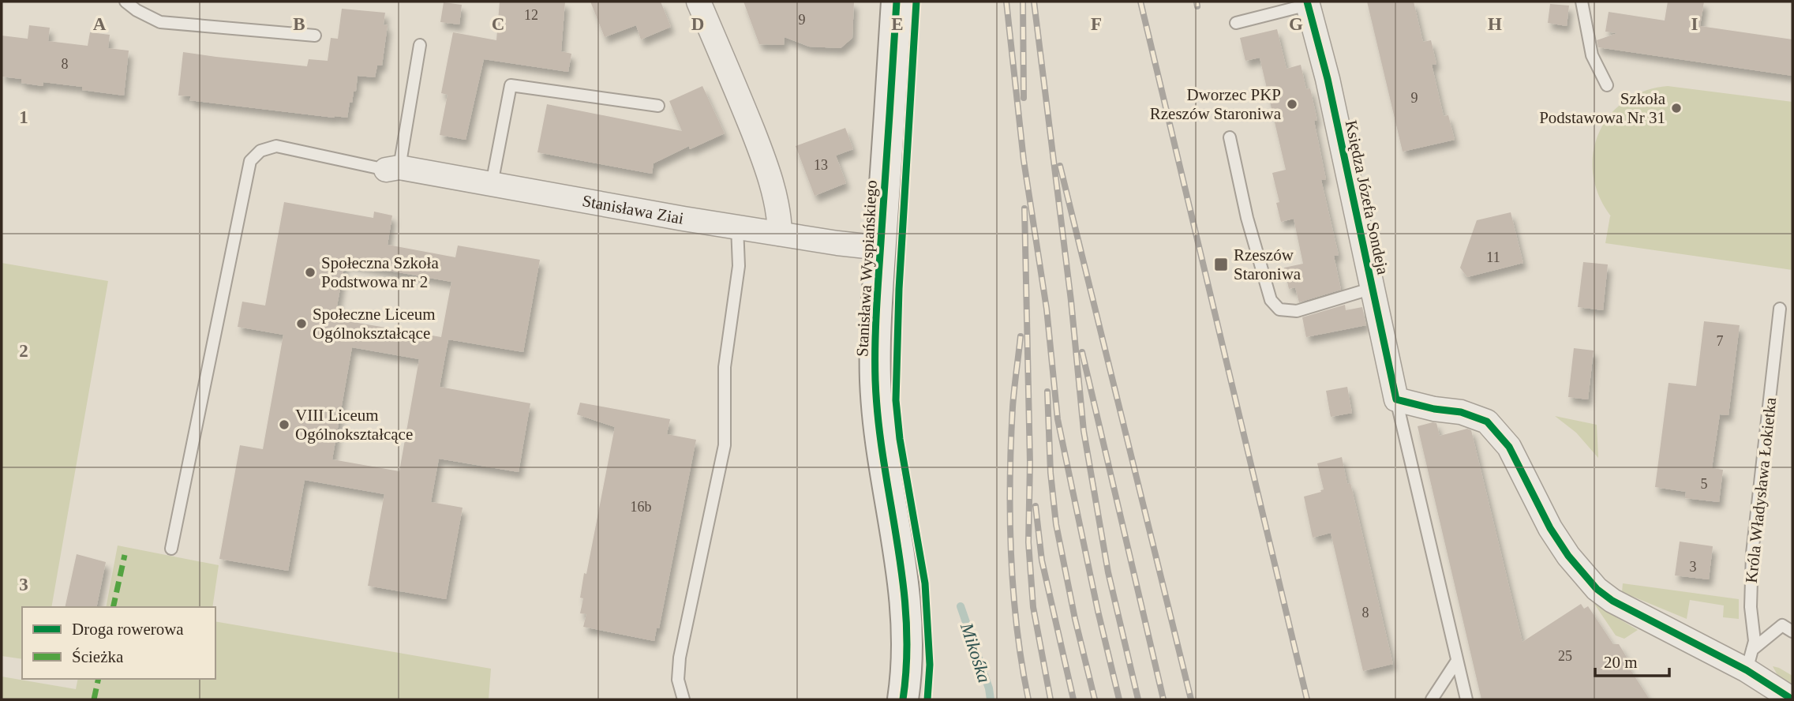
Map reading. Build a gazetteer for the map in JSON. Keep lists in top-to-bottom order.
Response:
{
  "streets": {
    "street": ["Księdza Józefa Sondeja", "Stanisława Ziai", "Stanisława Wyspiańskiego"],
    "lane": ["Króla Władysława Łokietka"]
  },
  "crossings": [
    ["Stanisława Ziai", "Stanisława Wyspiańskiego"]
  ],
  "water": ["Mikośka"],
  "places": {
    "other": [
      "Dworzec PKP Rzeszów Staroniwa",
      "Szkoła Podstawowa Nr 31",
      "Społeczna Szkoła Podstwowa nr 2",
      "Społeczne Liceum Ogólnokształcące",
      "VIII Liceum Ogólnokształcące"
    ],
    "transit": ["Rzeszów Staroniwa"]
  },
  "house_numbers": [
    "12",
    "9",
    "8",
    "9",
    "13",
    "11",
    "7",
    "5",
    "16b",
    "3",
    "8",
    "25"
  ],
  "legend": ["Droga rowerowa", "Ścieżka"],
  "scale_bar": "20 m",
  "grid": {
    "columns": [
      "A",
      "B",
      "C",
      "D",
      "E",
      "F",
      "G",
      "H",
      "I"
    ],
    "rows": ["1", "2", "3"]
  }
}
